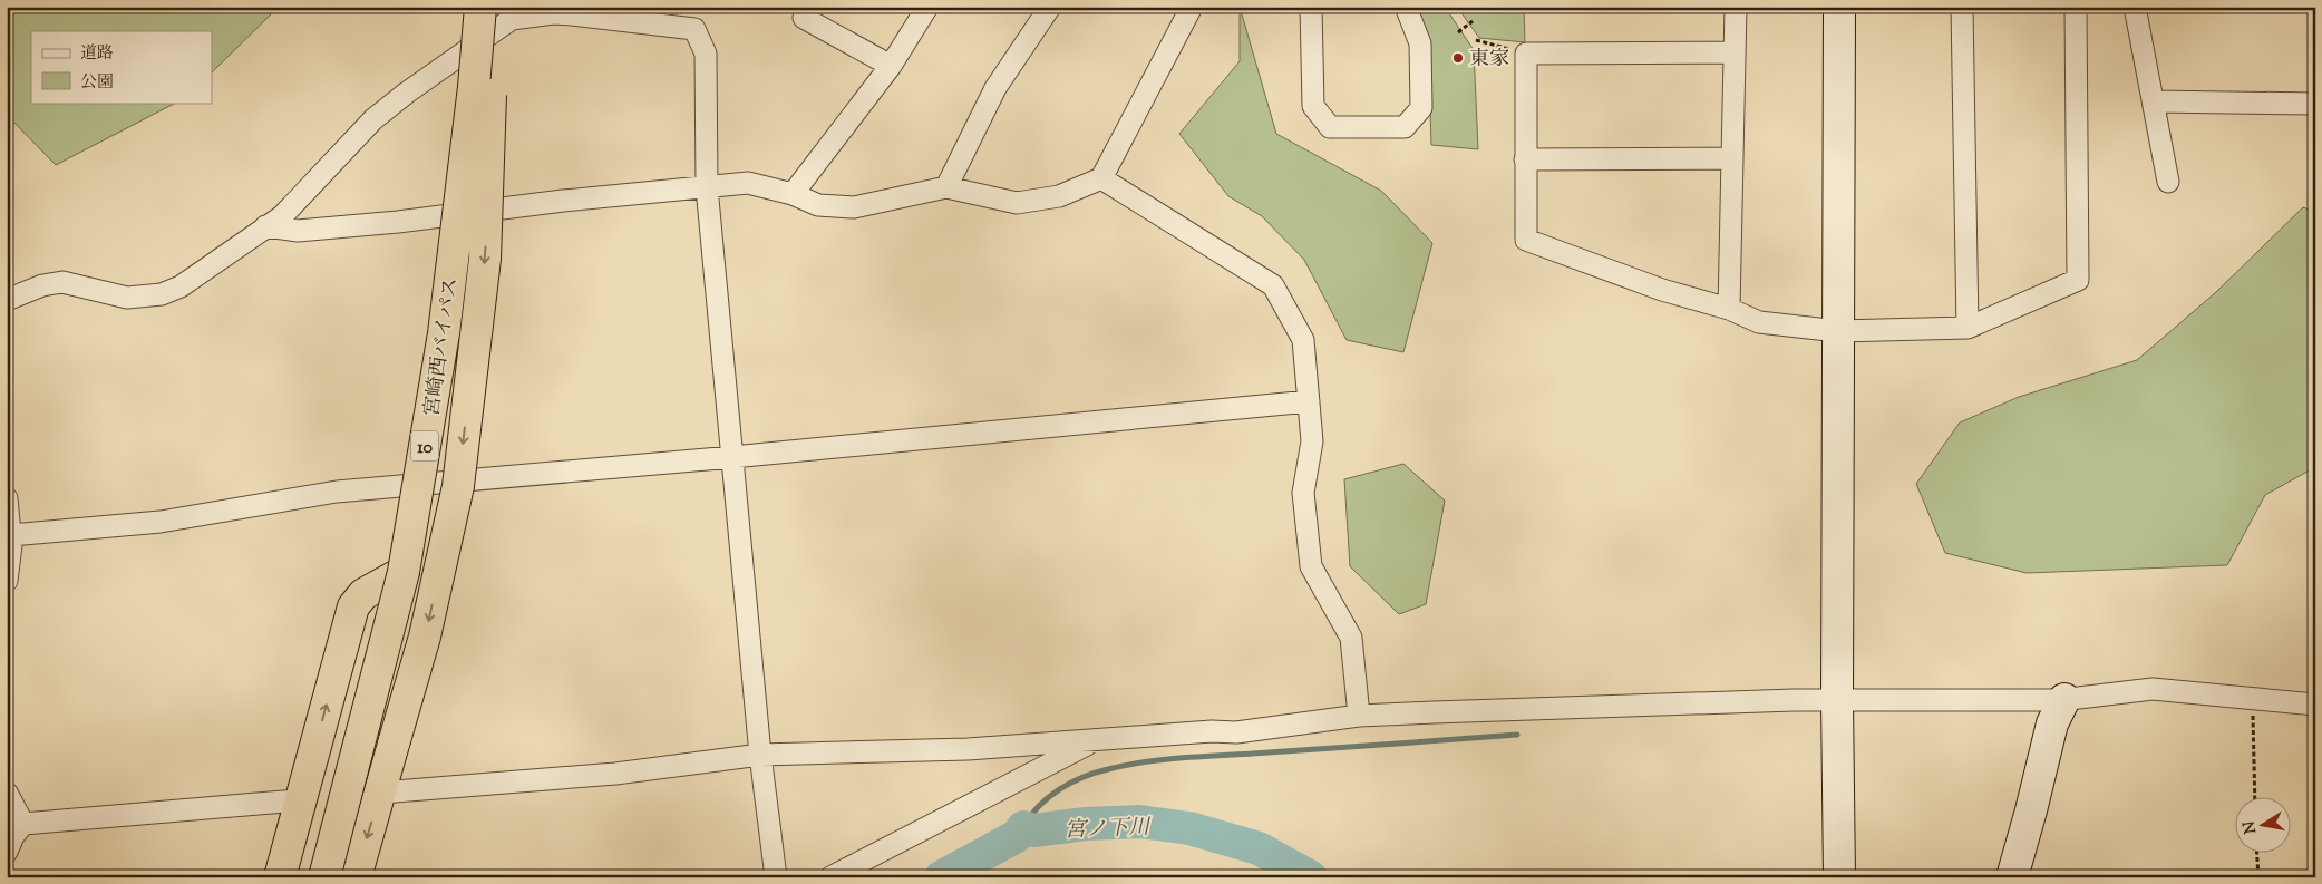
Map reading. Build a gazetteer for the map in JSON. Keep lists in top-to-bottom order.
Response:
{
  "streets": {
    "highway": ["宮崎西バイパス", "10"]
  },
  "water": ["宮ノ下川"],
  "places": ["東家"],
  "legend": ["道路", "公園"],
  "north": "left"
}
